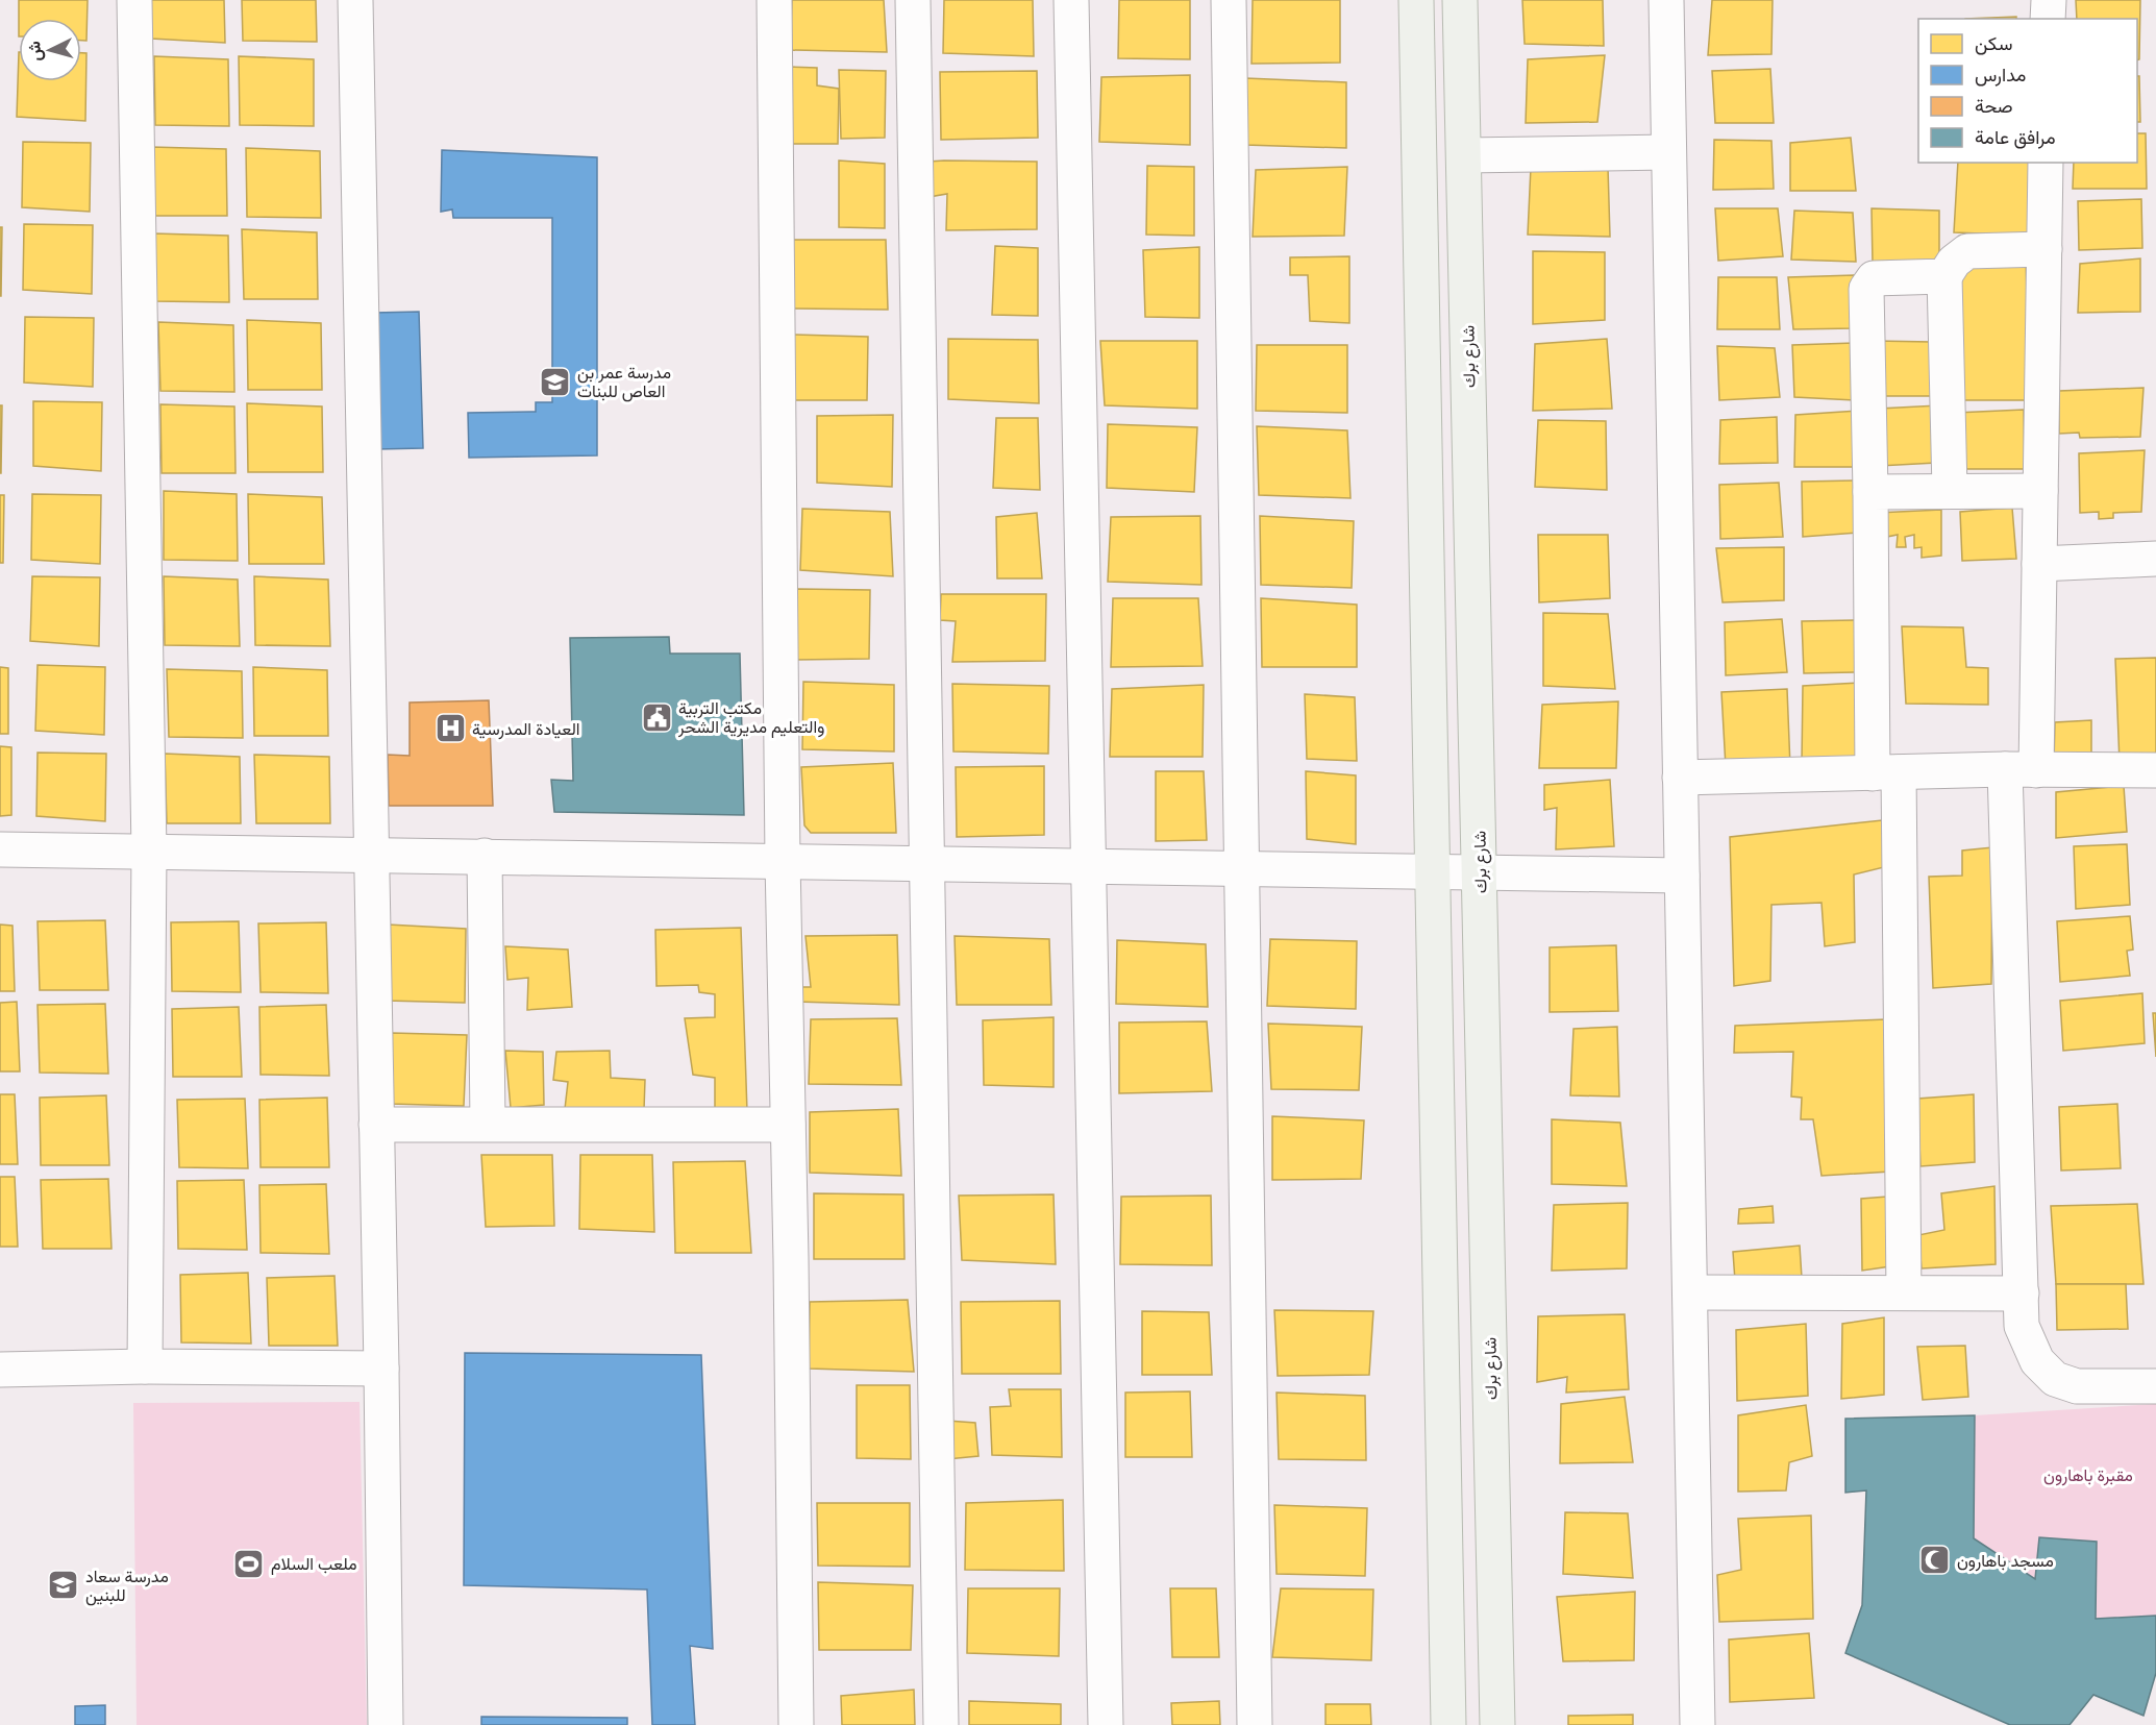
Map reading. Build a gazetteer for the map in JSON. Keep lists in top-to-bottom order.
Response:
{
  "streets": {
    "main road": ["شارع برك"]
  },
  "parks": ["مقبرة باهارون"],
  "places": {
    "school or university": ["مدرسة عمر بن العاص للبنات", "مدرسة سعاد للبنين"],
    "public building": ["مكتب التربية والتعليم مديرية الشحر"],
    "hospital": ["العيادة المدرسية"],
    "mosque": ["مسجد باهارون"],
    "sports": ["ملعب السلام"]
  },
  "legend": [
    "سكن",
    "مدارس",
    "صحة",
    "مرافق عامة"
  ],
  "north": "left"
}
